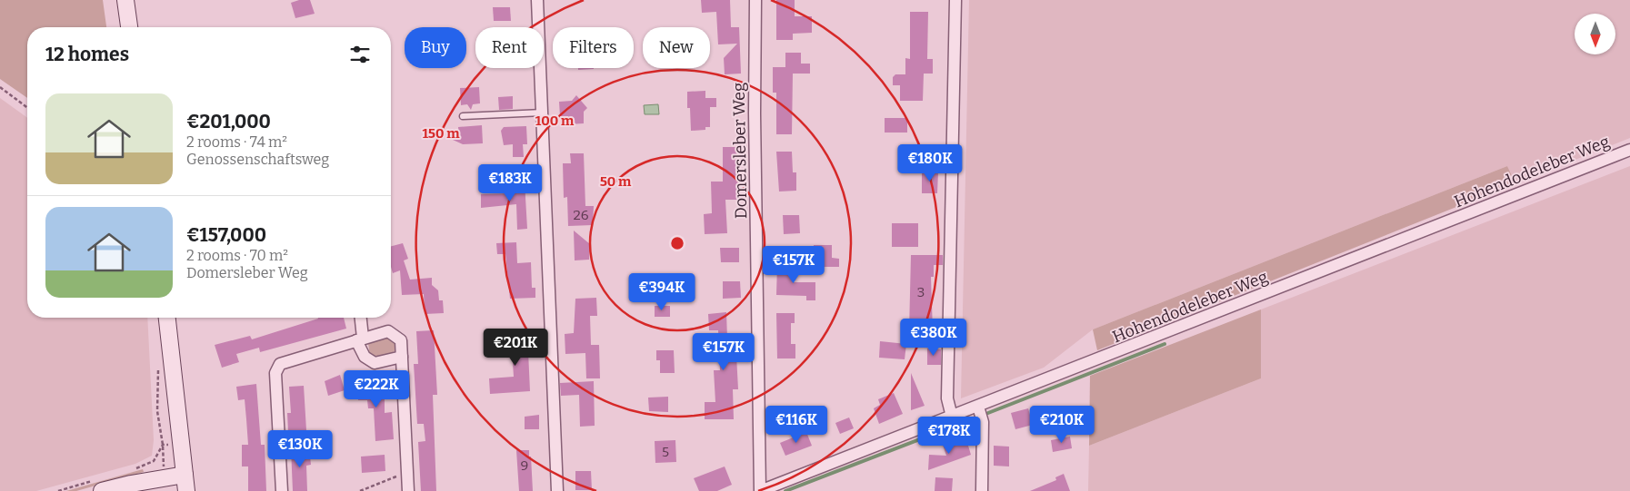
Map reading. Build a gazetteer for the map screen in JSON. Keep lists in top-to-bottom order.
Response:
{
  "streets": {
    "street": ["Domersleber Weg", "Hohendodeleber Weg"]
  },
  "crossings": [
    ["Domersleber Weg", "Hohendodeleber Weg"]
  ],
  "house_numbers": [
    "26",
    "3",
    "5",
    "9"
  ],
  "north": "bottom",
  "page": {
    "chip": [
      "Buy",
      "Rent",
      "Filters",
      "New"
    ],
    "heading": "12 homes",
    "list": [
      {
        "name": "€201,000",
        "note": "2 rooms · 74 m² · Genossenschaftsweg"
      },
      {
        "name": "€157,000",
        "note": "2 rooms · 70 m² · Domersleber Weg"
      }
    ],
    "price": [
      "€180K",
      "€183K",
      "€157K",
      "€394K",
      "€380K",
      "€201K",
      "€157K",
      "€222K",
      "€116K",
      "€210K",
      "€178K",
      "€130K"
    ]
  },
  "rings": ["100 m", "150 m", "50 m"]
}
